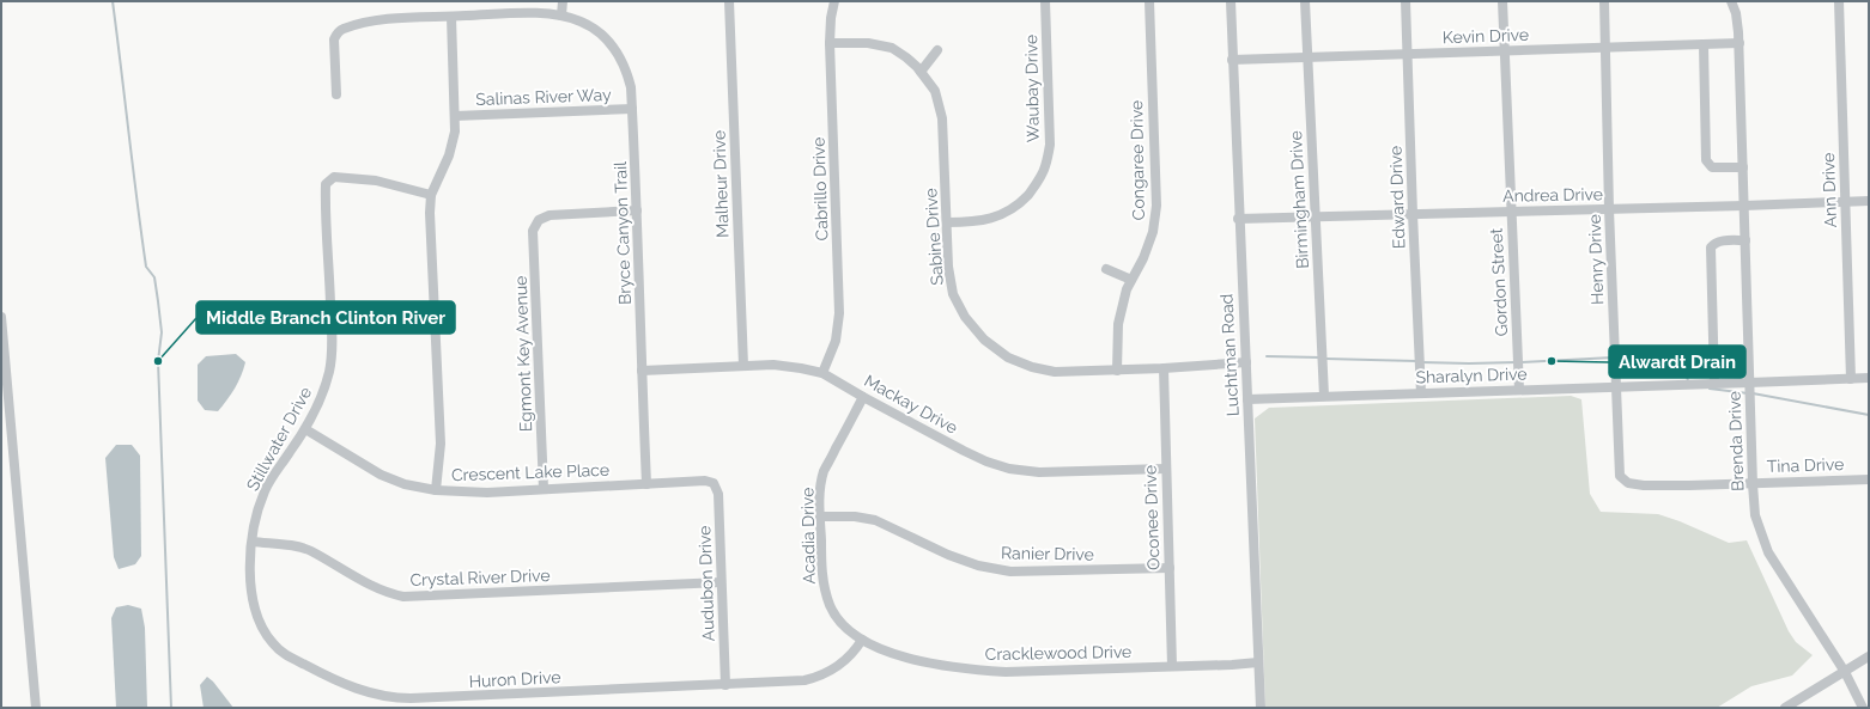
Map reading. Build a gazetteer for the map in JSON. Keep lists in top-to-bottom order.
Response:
{
  "streets": {
    "street": [
      "Kevin Drive",
      "Waubay Drive",
      "Salinas River Way",
      "Congaree Drive",
      "Malheur Drive",
      "Cabrillo Drive",
      "Ann Drive",
      "Andrea Drive",
      "Edward Drive",
      "Birmingham Drive",
      "Bryce Canyon Trail",
      "Sabine Drive",
      "Henry Drive",
      "Gordon Street",
      "Egmont Key Avenue",
      "Luchtman Road",
      "Sharalyn Drive",
      "Mackay Drive",
      "Stillwater Drive",
      "Brenda Drive",
      "Tina Drive",
      "Crescent Lake Place",
      "Oconee Drive",
      "Acadia Drive",
      "Ranier Drive",
      "Crystal River Drive",
      "Audubon Drive",
      "Cracklewood Drive",
      "Huron Drive"
    ]
  },
  "crossings": [
    ["Kevin Drive", "Edward Drive"],
    ["Kevin Drive", "Birmingham Drive"],
    ["Kevin Drive", "Henry Drive"],
    ["Kevin Drive", "Gordon Street"],
    ["Kevin Drive", "Luchtman Road"],
    ["Kevin Drive", "Brenda Drive"],
    ["Waubay Drive", "Sabine Drive"],
    ["Salinas River Way", "Bryce Canyon Trail"],
    ["Congaree Drive", "Sabine Drive"],
    ["Malheur Drive", "Mackay Drive"],
    ["Cabrillo Drive", "Sabine Drive"],
    ["Cabrillo Drive", "Mackay Drive"],
    ["Ann Drive", "Andrea Drive"],
    ["Ann Drive", "Sharalyn Drive"],
    ["Andrea Drive", "Edward Drive"],
    ["Andrea Drive", "Birmingham Drive"],
    ["Andrea Drive", "Henry Drive"],
    ["Andrea Drive", "Gordon Street"],
    ["Andrea Drive", "Luchtman Road"],
    ["Andrea Drive", "Brenda Drive"],
    ["Edward Drive", "Sharalyn Drive"],
    ["Birmingham Drive", "Sharalyn Drive"],
    ["Bryce Canyon Trail", "Egmont Key Avenue"],
    ["Bryce Canyon Trail", "Mackay Drive"],
    ["Bryce Canyon Trail", "Crescent Lake Place"],
    ["Sabine Drive", "Luchtman Road"],
    ["Sabine Drive", "Oconee Drive"],
    ["Henry Drive", "Sharalyn Drive"],
    ["Henry Drive", "Tina Drive"],
    ["Gordon Street", "Sharalyn Drive"],
    ["Egmont Key Avenue", "Crescent Lake Place"],
    ["Luchtman Road", "Sharalyn Drive"],
    ["Luchtman Road", "Cracklewood Drive"],
    ["Sharalyn Drive", "Brenda Drive"],
    ["Mackay Drive", "Oconee Drive"],
    ["Mackay Drive", "Acadia Drive"],
    ["Stillwater Drive", "Crescent Lake Place"],
    ["Stillwater Drive", "Crystal River Drive"],
    ["Stillwater Drive", "Huron Drive"],
    ["Brenda Drive", "Tina Drive"],
    ["Crescent Lake Place", "Audubon Drive"],
    ["Oconee Drive", "Ranier Drive"],
    ["Oconee Drive", "Cracklewood Drive"],
    ["Acadia Drive", "Ranier Drive"],
    ["Acadia Drive", "Cracklewood Drive"],
    ["Acadia Drive", "Huron Drive"],
    ["Crystal River Drive", "Audubon Drive"],
    ["Crystal River Drive", "Huron Drive"],
    ["Audubon Drive", "Huron Drive"],
    ["Cracklewood Drive", "Huron Drive"]
  ],
  "places": ["Middle Branch Clinton River", "Alwardt Drain"]
}
